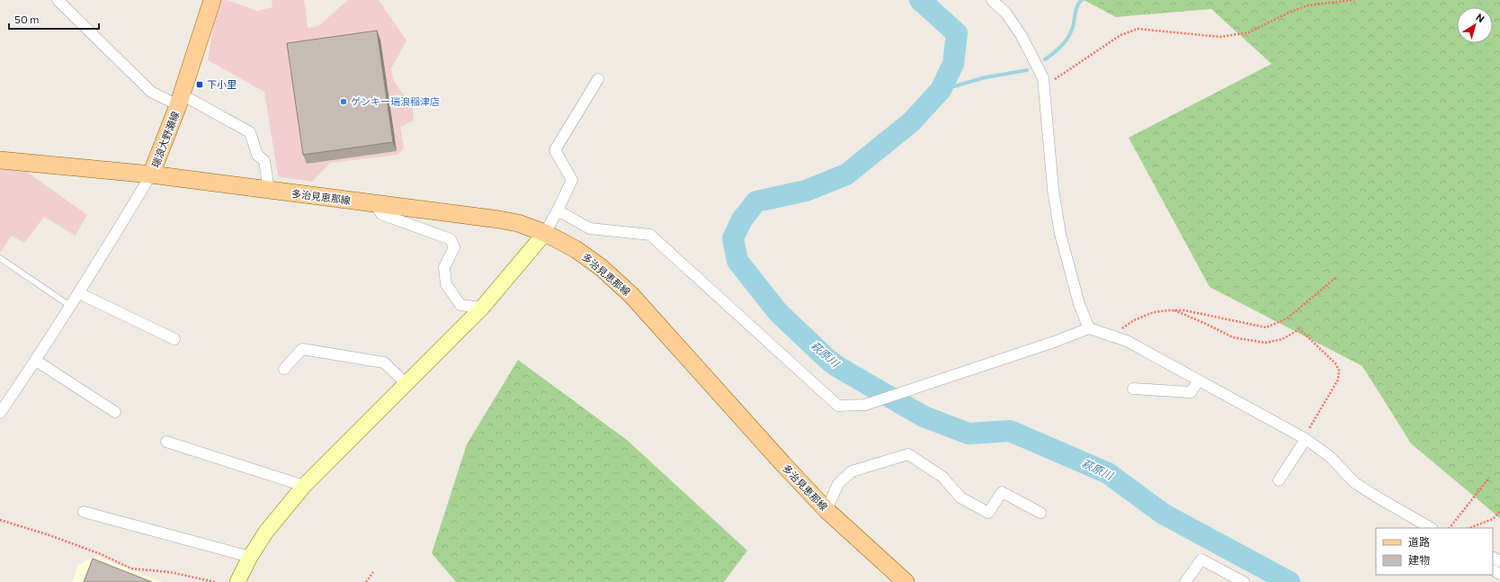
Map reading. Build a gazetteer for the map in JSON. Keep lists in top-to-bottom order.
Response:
{
  "streets": {
    "main road": ["瑞浪大野瀬線", "多治見恵那線"]
  },
  "crossings": [
    ["瑞浪大野瀬線", "多治見恵那線"]
  ],
  "water": ["萩原川"],
  "places": {
    "transit": ["下小里"],
    "other": ["ゲンキー瑞浪稲津店"]
  },
  "legend": ["道路", "建物"],
  "scale_bar": "50 m",
  "north": "top right"
}
